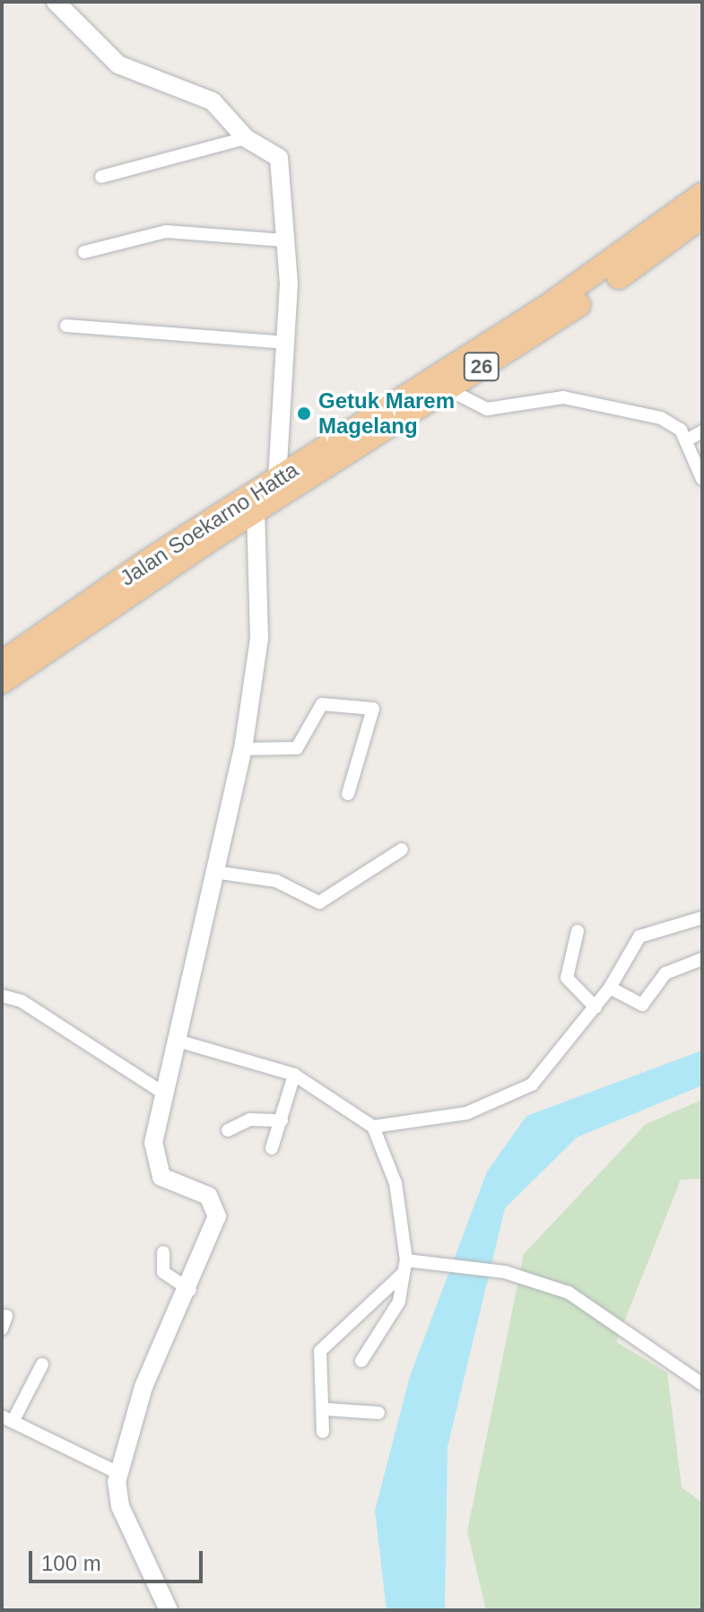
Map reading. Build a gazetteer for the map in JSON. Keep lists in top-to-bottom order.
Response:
{
  "streets": {
    "highway": ["26", "Jalan Soekarno Hatta"]
  },
  "places": ["Getuk Marem Magelang"],
  "scale_bar": "100 m"
}
